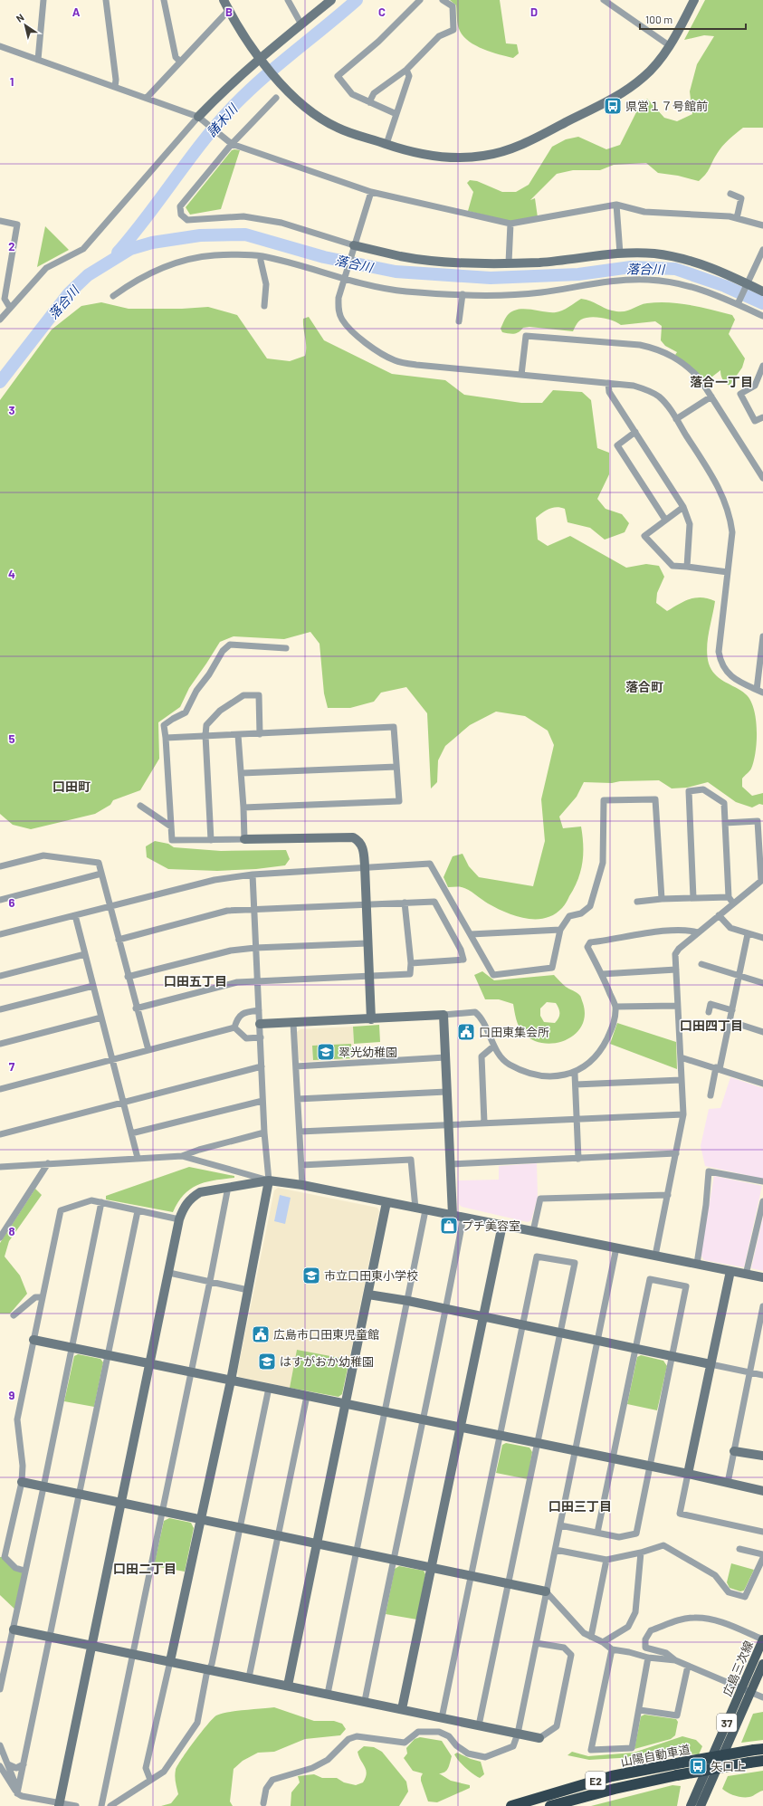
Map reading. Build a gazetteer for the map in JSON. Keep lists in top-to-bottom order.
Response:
{
  "streets": {
    "highway": ["山陽自動車道", "E2"],
    "main road": ["広島三次線", "37"]
  },
  "districts": [
    "落合一丁目",
    "落合町",
    "口田町",
    "口田五丁目",
    "口田四丁目",
    "口田三丁目",
    "口田二丁目"
  ],
  "water": ["諸木川", "落合川"],
  "places": {
    "bus stop": ["県営１７号館前", "矢口上"],
    "public building": ["口田東集会所", "広島市口田東児童館"],
    "school or university": ["翠光幼稚園", "市立口田東小学校", "はすがおか幼稚園"],
    "shop": ["プチ美容室"]
  },
  "scale_bar": "100 m",
  "north": "top left",
  "grid": {
    "columns": [
      "A",
      "B",
      "C",
      "D"
    ],
    "rows": [
      "1",
      "2",
      "3",
      "4",
      "5",
      "6",
      "7",
      "8",
      "9"
    ]
  }
}
